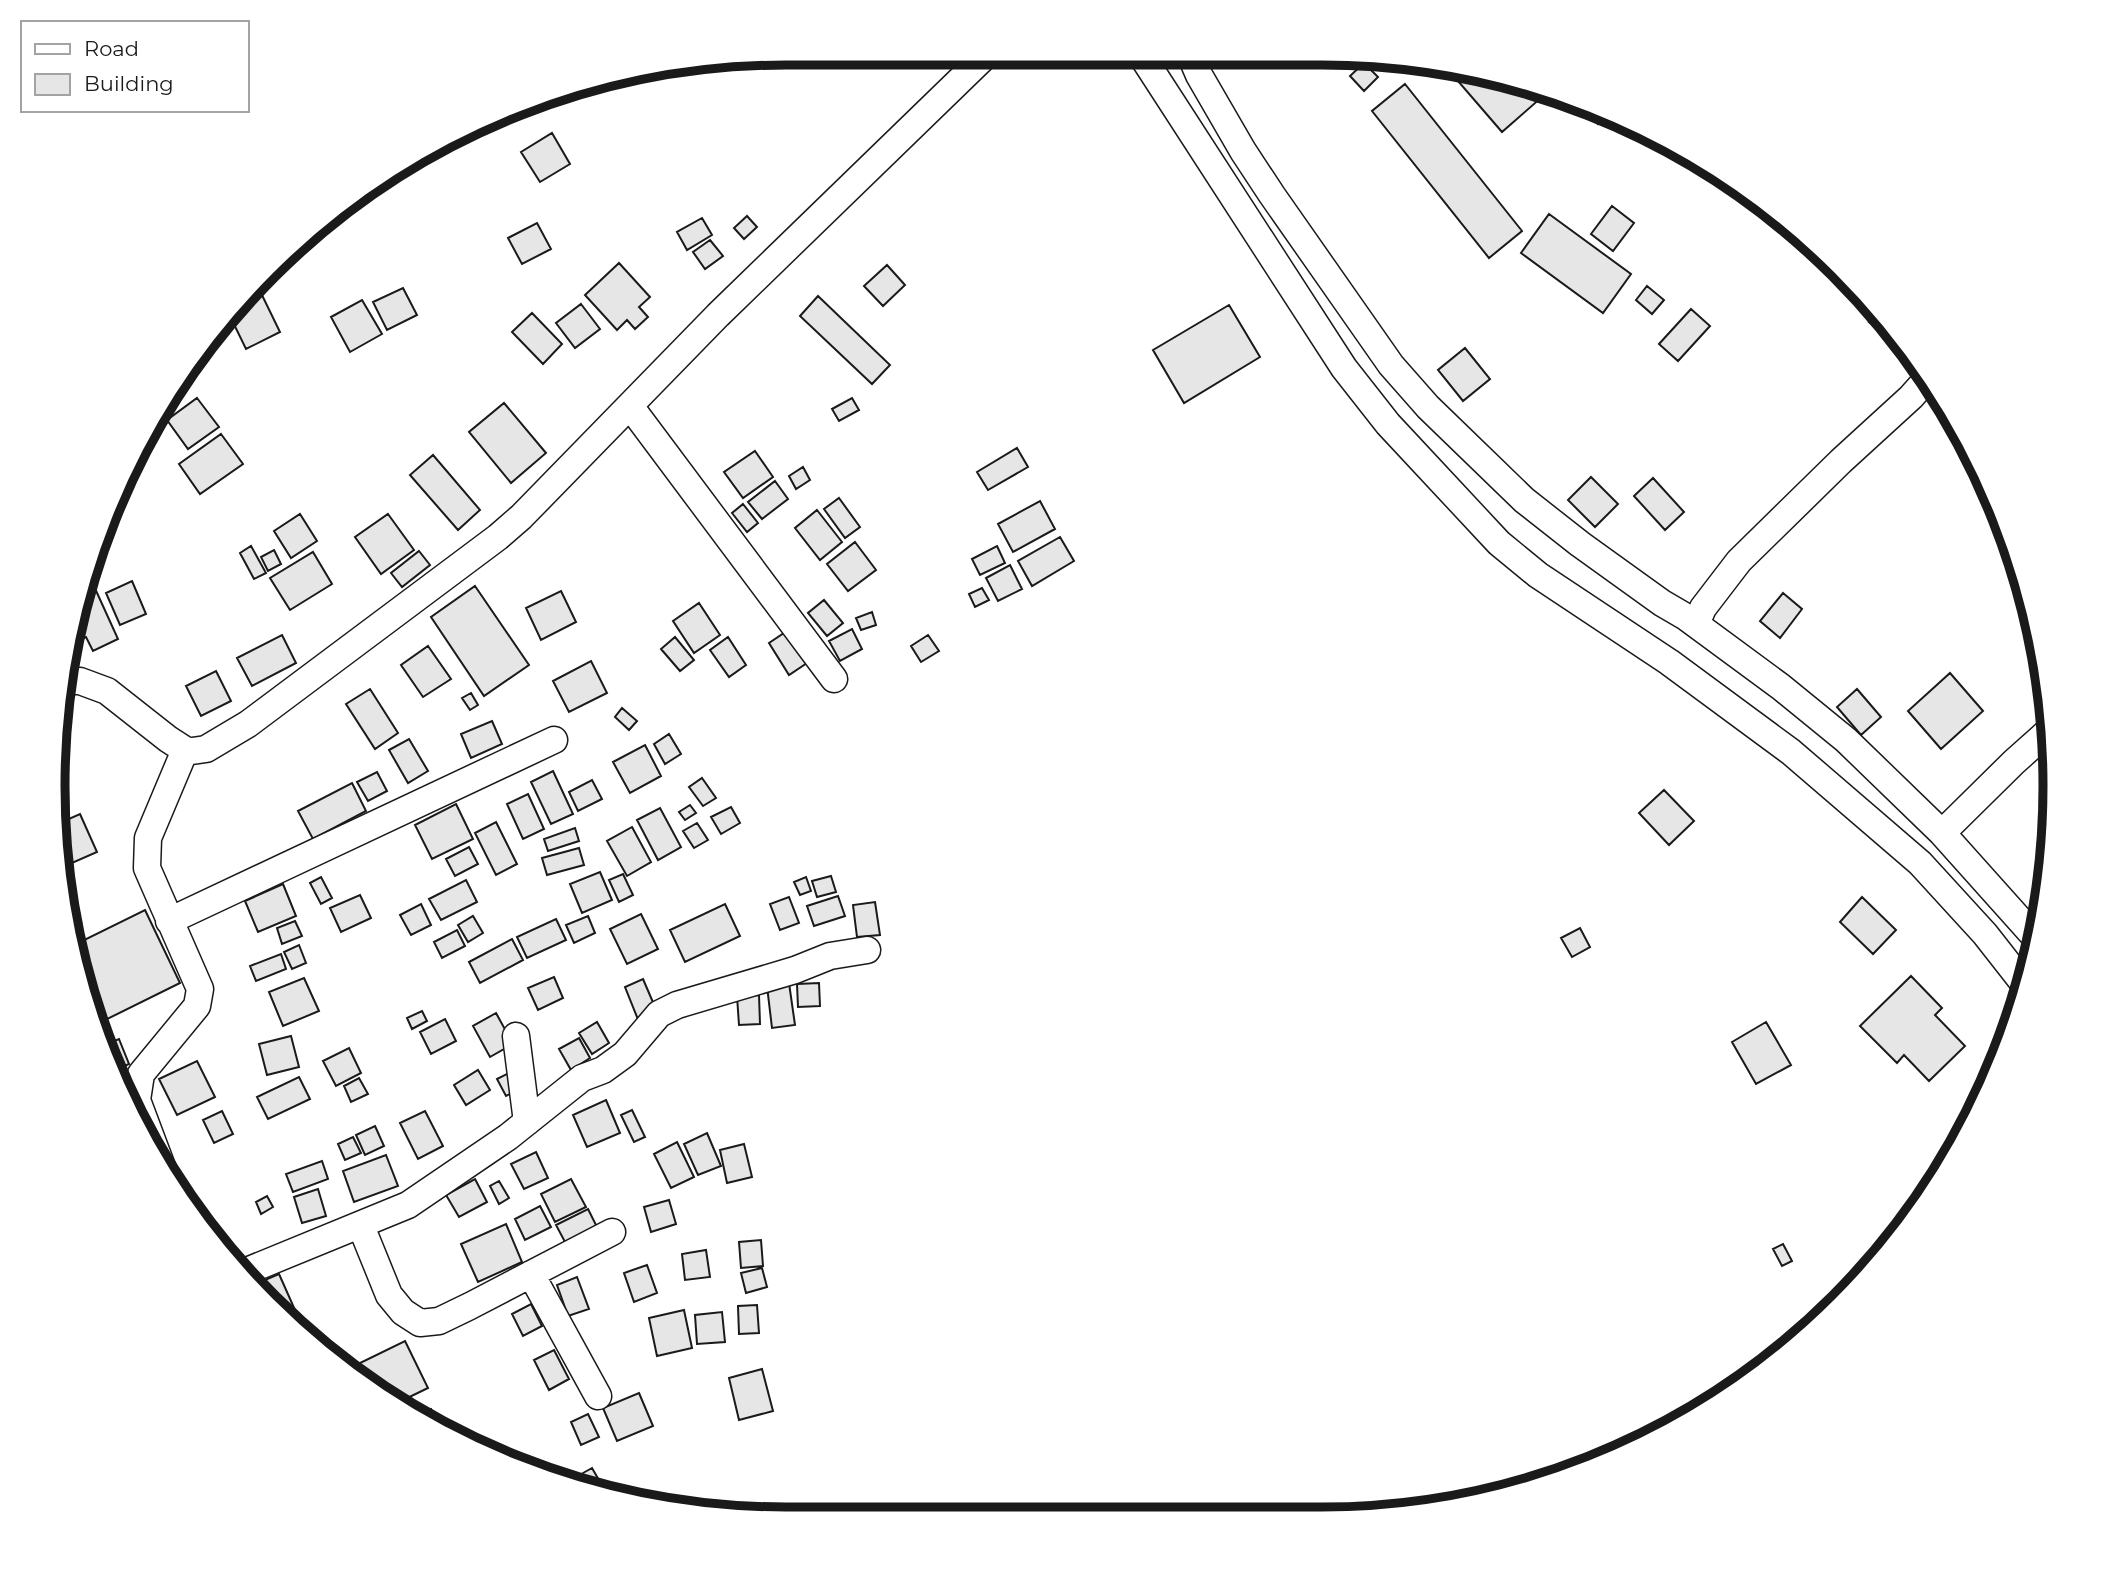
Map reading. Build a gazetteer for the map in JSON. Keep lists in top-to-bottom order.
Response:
{
  "legend": ["Road", "Building"]
}
